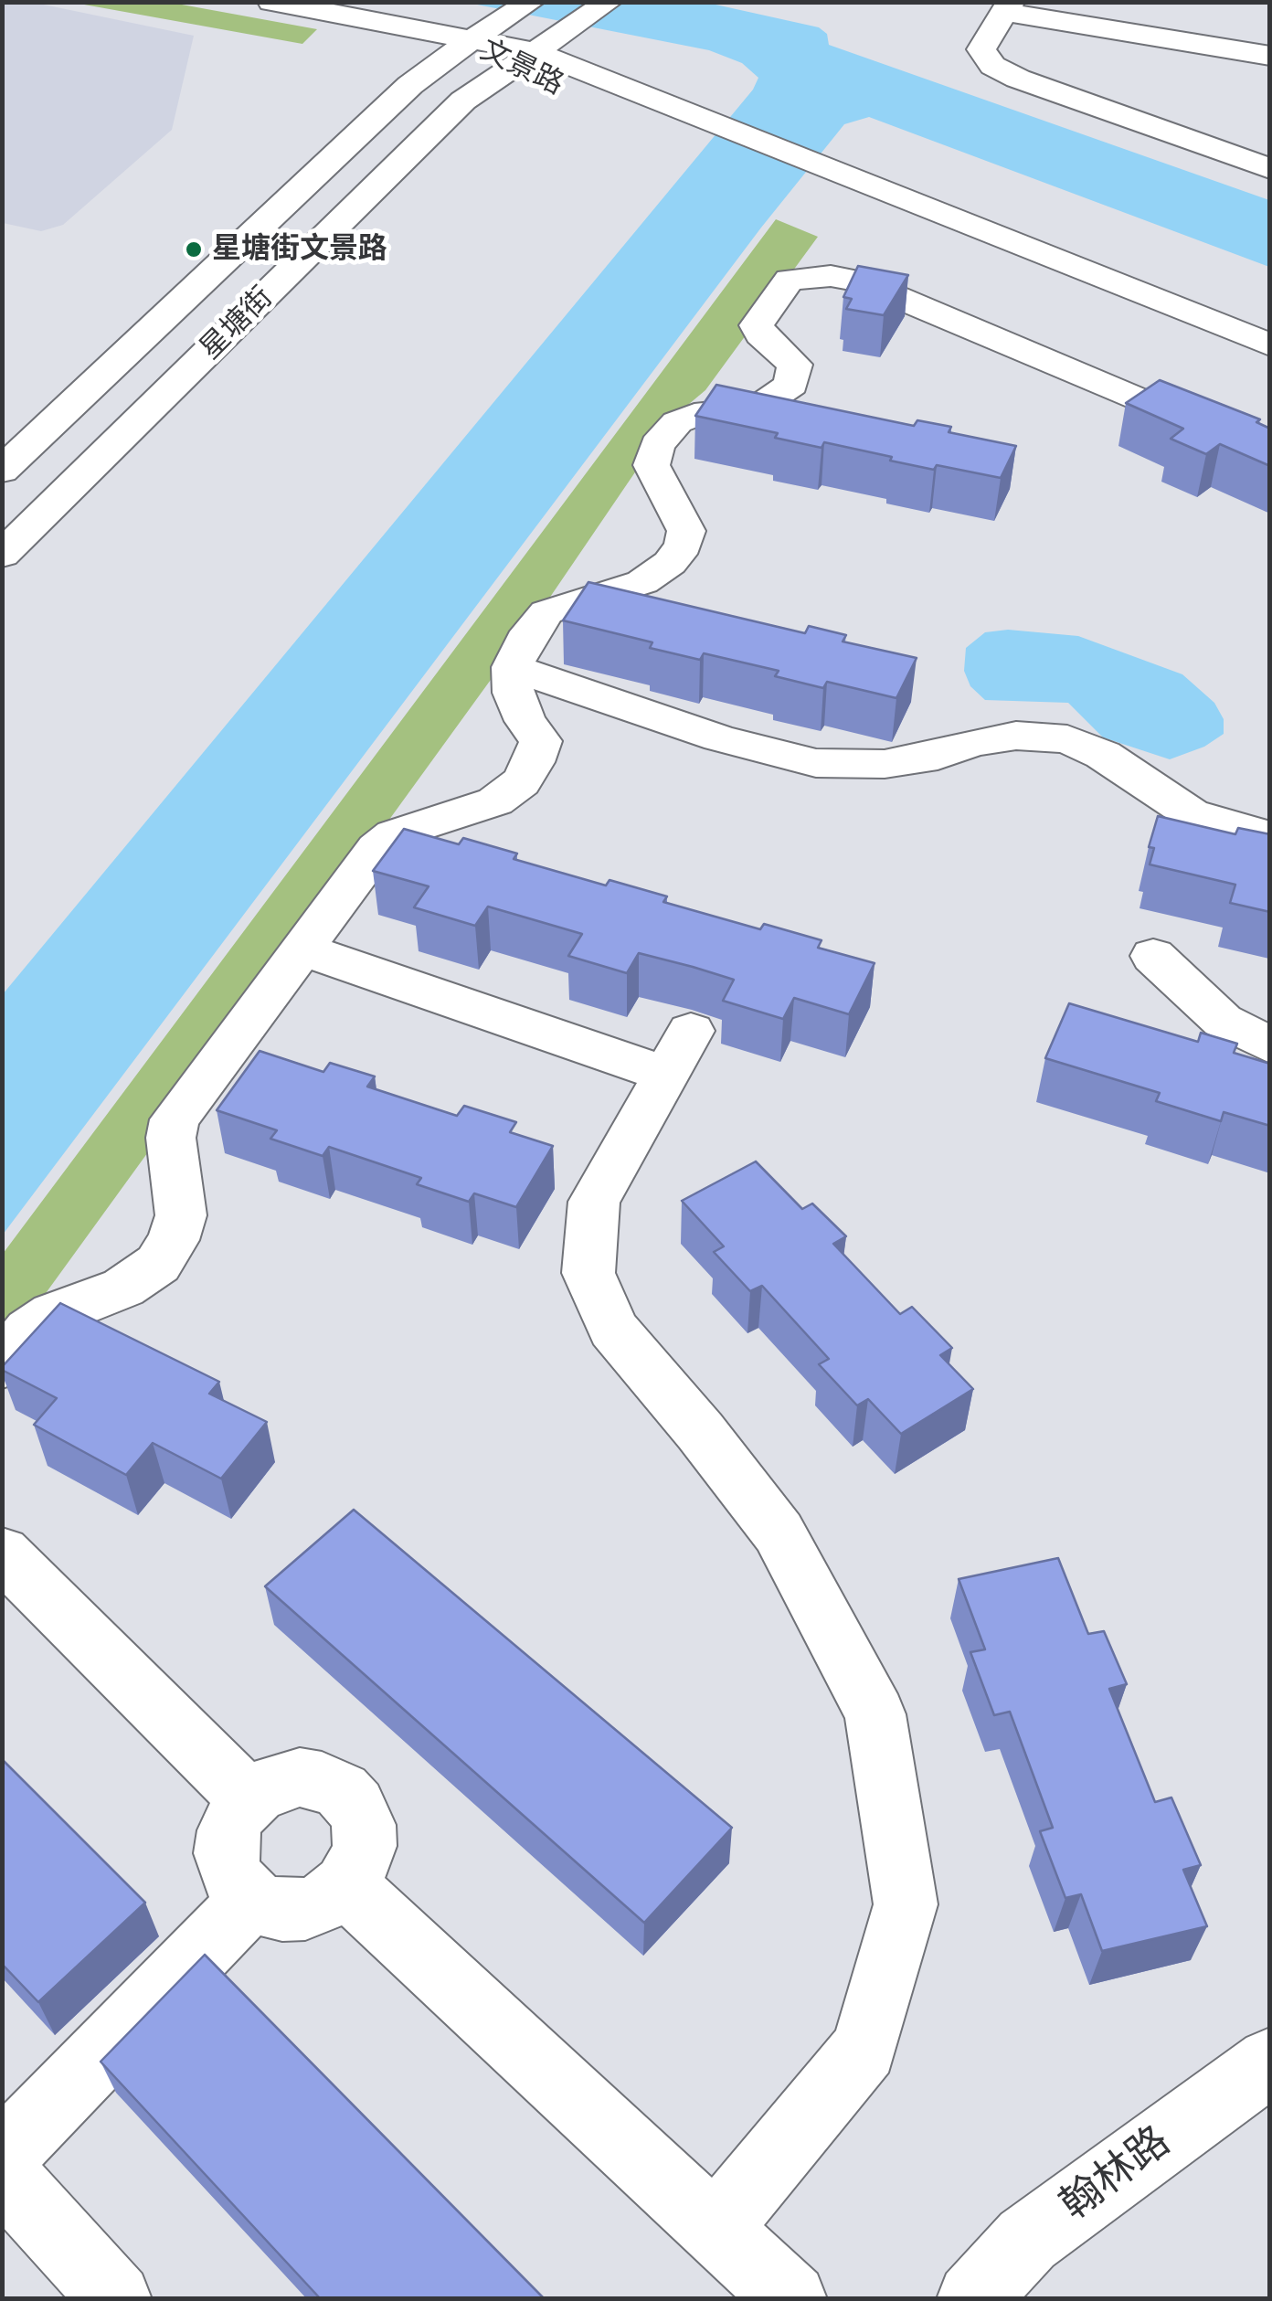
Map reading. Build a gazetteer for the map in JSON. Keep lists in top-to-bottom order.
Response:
{
  "streets": {
    "main road": ["文景路", "星塘街", "翰林路"]
  },
  "crossings": [
    ["文景路", "星塘街"]
  ],
  "places": ["星塘街文景路"]
}
